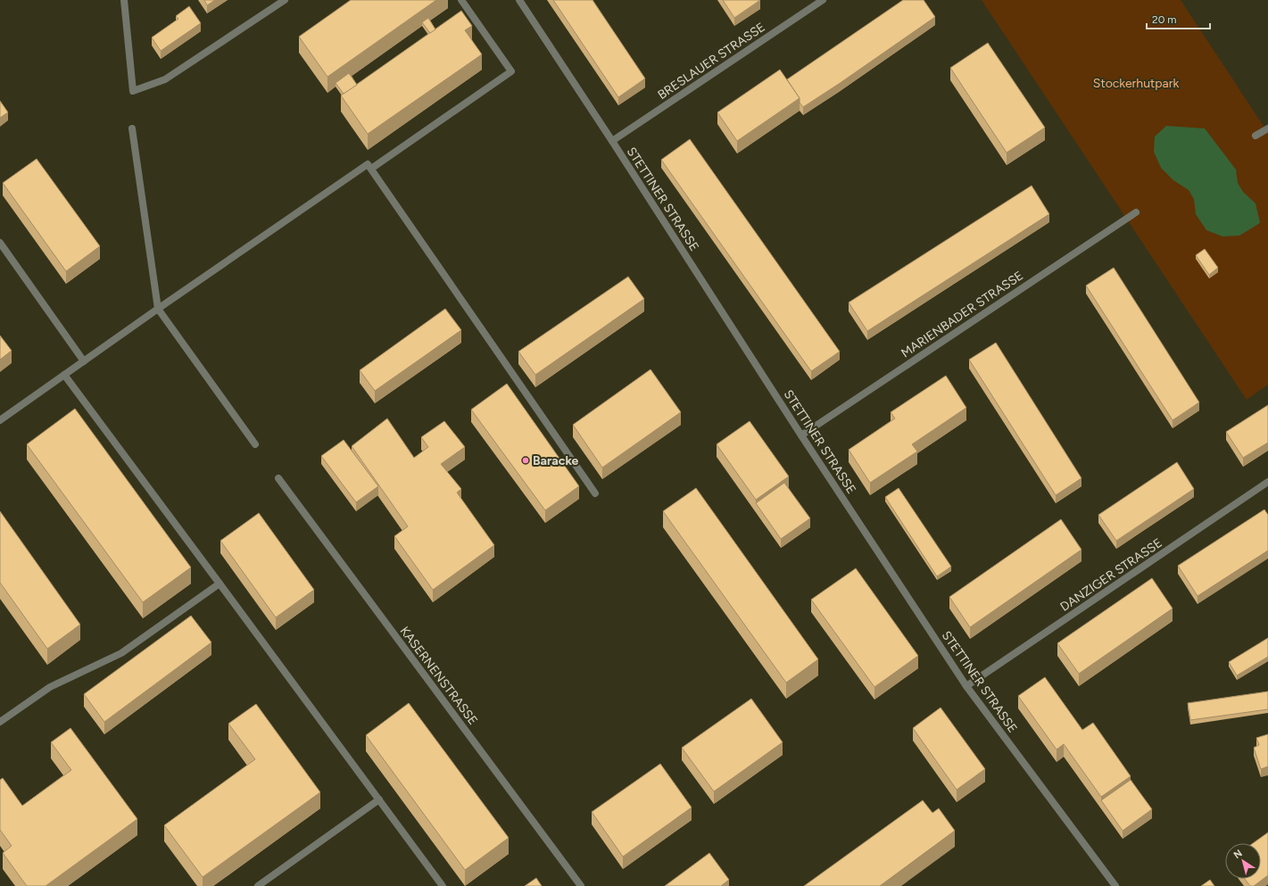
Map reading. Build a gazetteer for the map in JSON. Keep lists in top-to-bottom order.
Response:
{
  "streets": {
    "street": [
      "BRESLAUER STRASSE",
      "STETTINER STRASSE",
      "MARIENBADER STRASSE",
      "DANZIGER STRASSE",
      "KASERNENSTRASSE"
    ]
  },
  "crossings": [
    ["BRESLAUER STRASSE", "STETTINER STRASSE"],
    ["STETTINER STRASSE", "MARIENBADER STRASSE"],
    ["STETTINER STRASSE", "DANZIGER STRASSE"]
  ],
  "parks": ["Stockerhutpark"],
  "places": ["Baracke"],
  "scale_bar": "20 m",
  "north": "top left"
}
